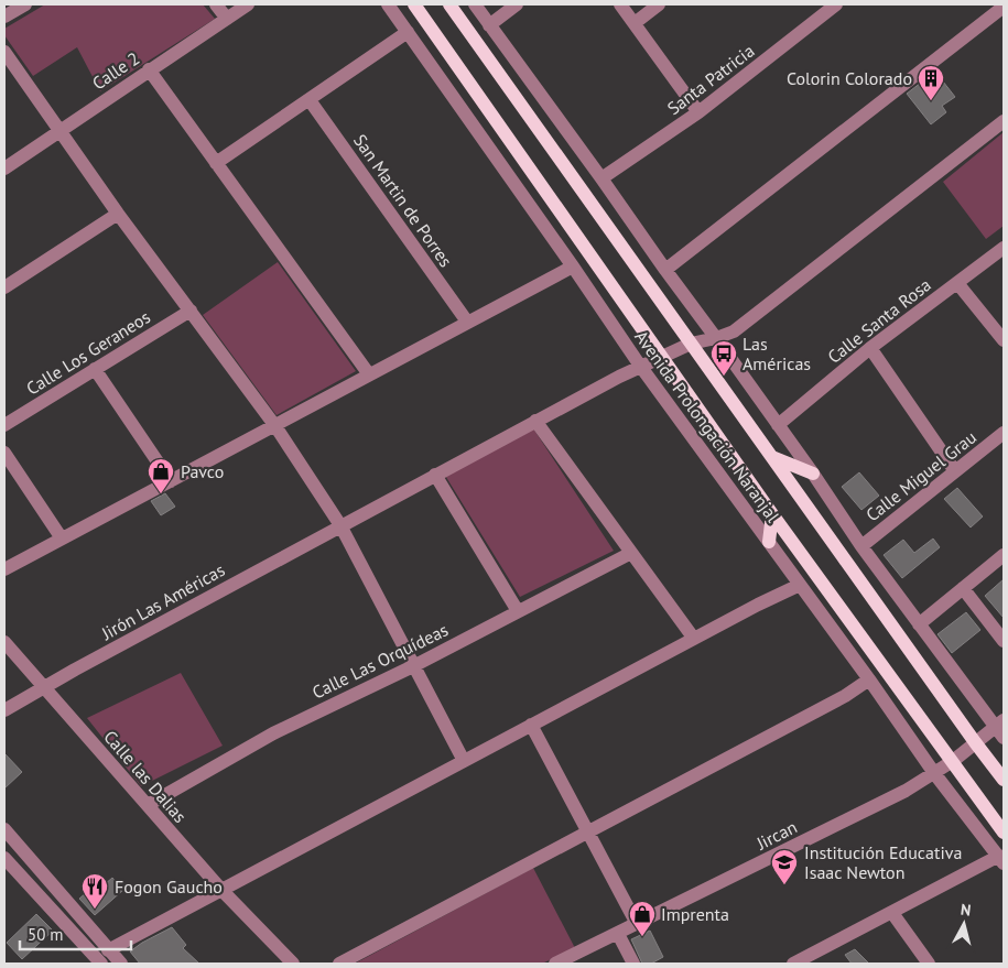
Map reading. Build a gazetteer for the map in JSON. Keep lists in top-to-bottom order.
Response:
{
  "streets": {
    "main road": ["Avenida Prolongación Naranjal"],
    "street": [
      "Calle 2",
      "Santa Patricia",
      "San Martin de Porres",
      "Calle Santa Rosa",
      "Calle Los Geraneos",
      "Calle Miguel Grau",
      "Jirón Las Américas",
      "Calle Las Orquídeas",
      "Calle las Dalias",
      "Jircan"
    ]
  },
  "crossings": [
    ["Avenida Prolongación Naranjal", "Jirón Las Américas"],
    ["Avenida Prolongación Naranjal", "Jircan"],
    ["Jirón Las Américas", "Calle las Dalias"],
    ["Calle Las Orquídeas", "Calle las Dalias"]
  ],
  "places": {
    "building": ["Colorin Colorado"],
    "bus stop": ["Las Américas"],
    "shop": ["Pavco", "Imprenta"],
    "school or university": ["Institución Educativa Isaac Newton"],
    "restaurant": ["Fogon Gaucho"]
  },
  "scale_bar": "50 m",
  "north": "top"
}
